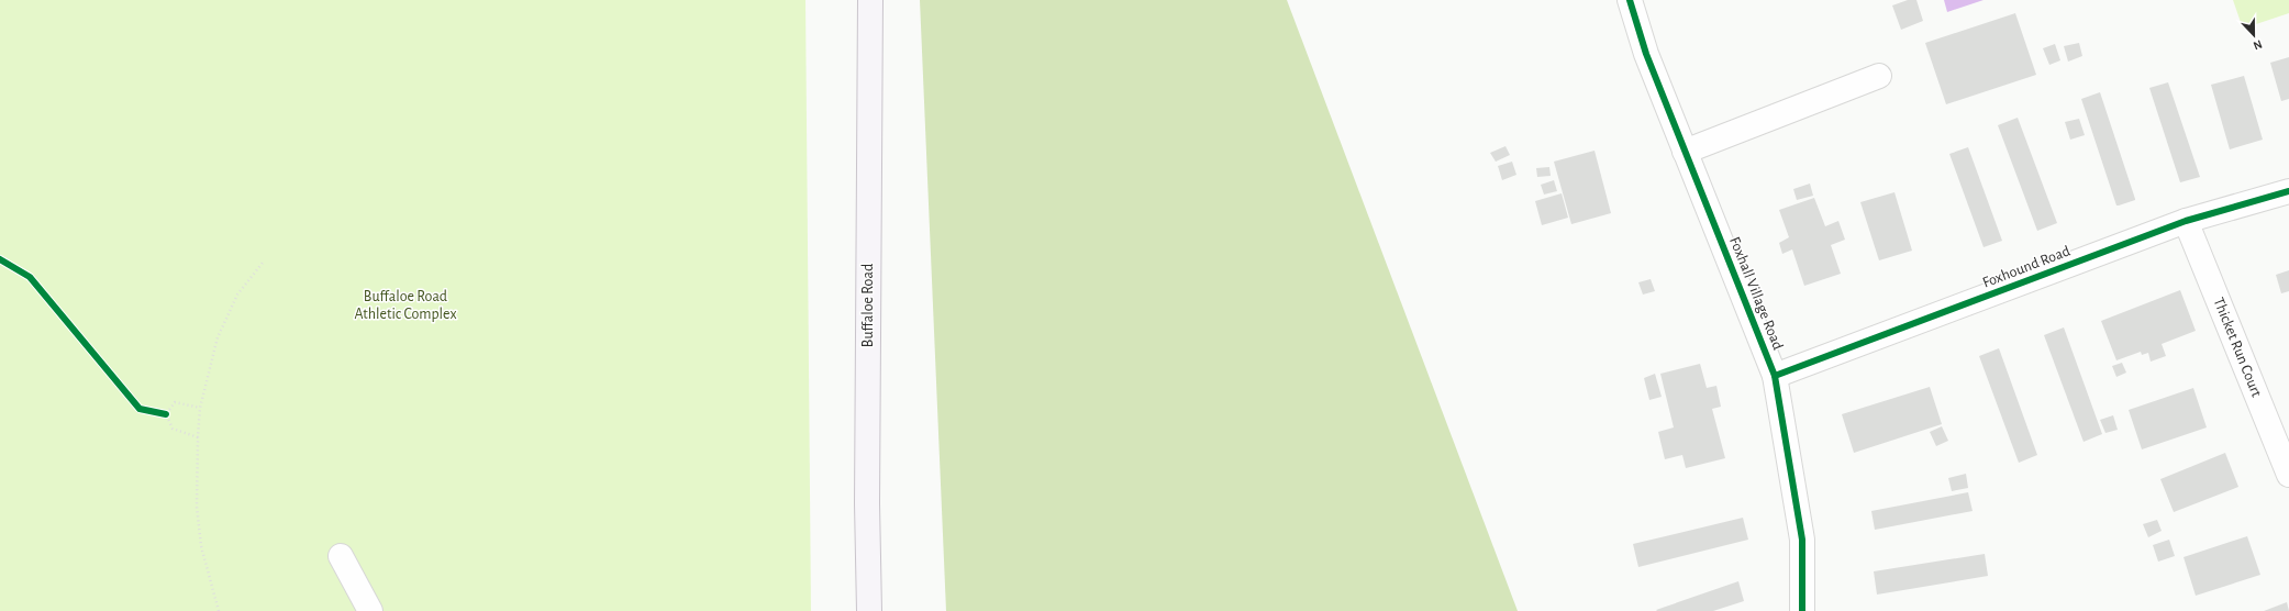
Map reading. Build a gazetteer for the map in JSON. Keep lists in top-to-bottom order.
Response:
{
  "streets": {
    "main road": ["Buffaloe Road"],
    "street": ["Foxhound Road", "Foxhall Village Road", "Thicket Run Court"]
  },
  "crossings": [
    ["Foxhound Road", "Foxhall Village Road"],
    ["Foxhound Road", "Thicket Run Court"]
  ],
  "parks": ["Buffaloe Road Athletic Complex"],
  "north": "bottom"
}
